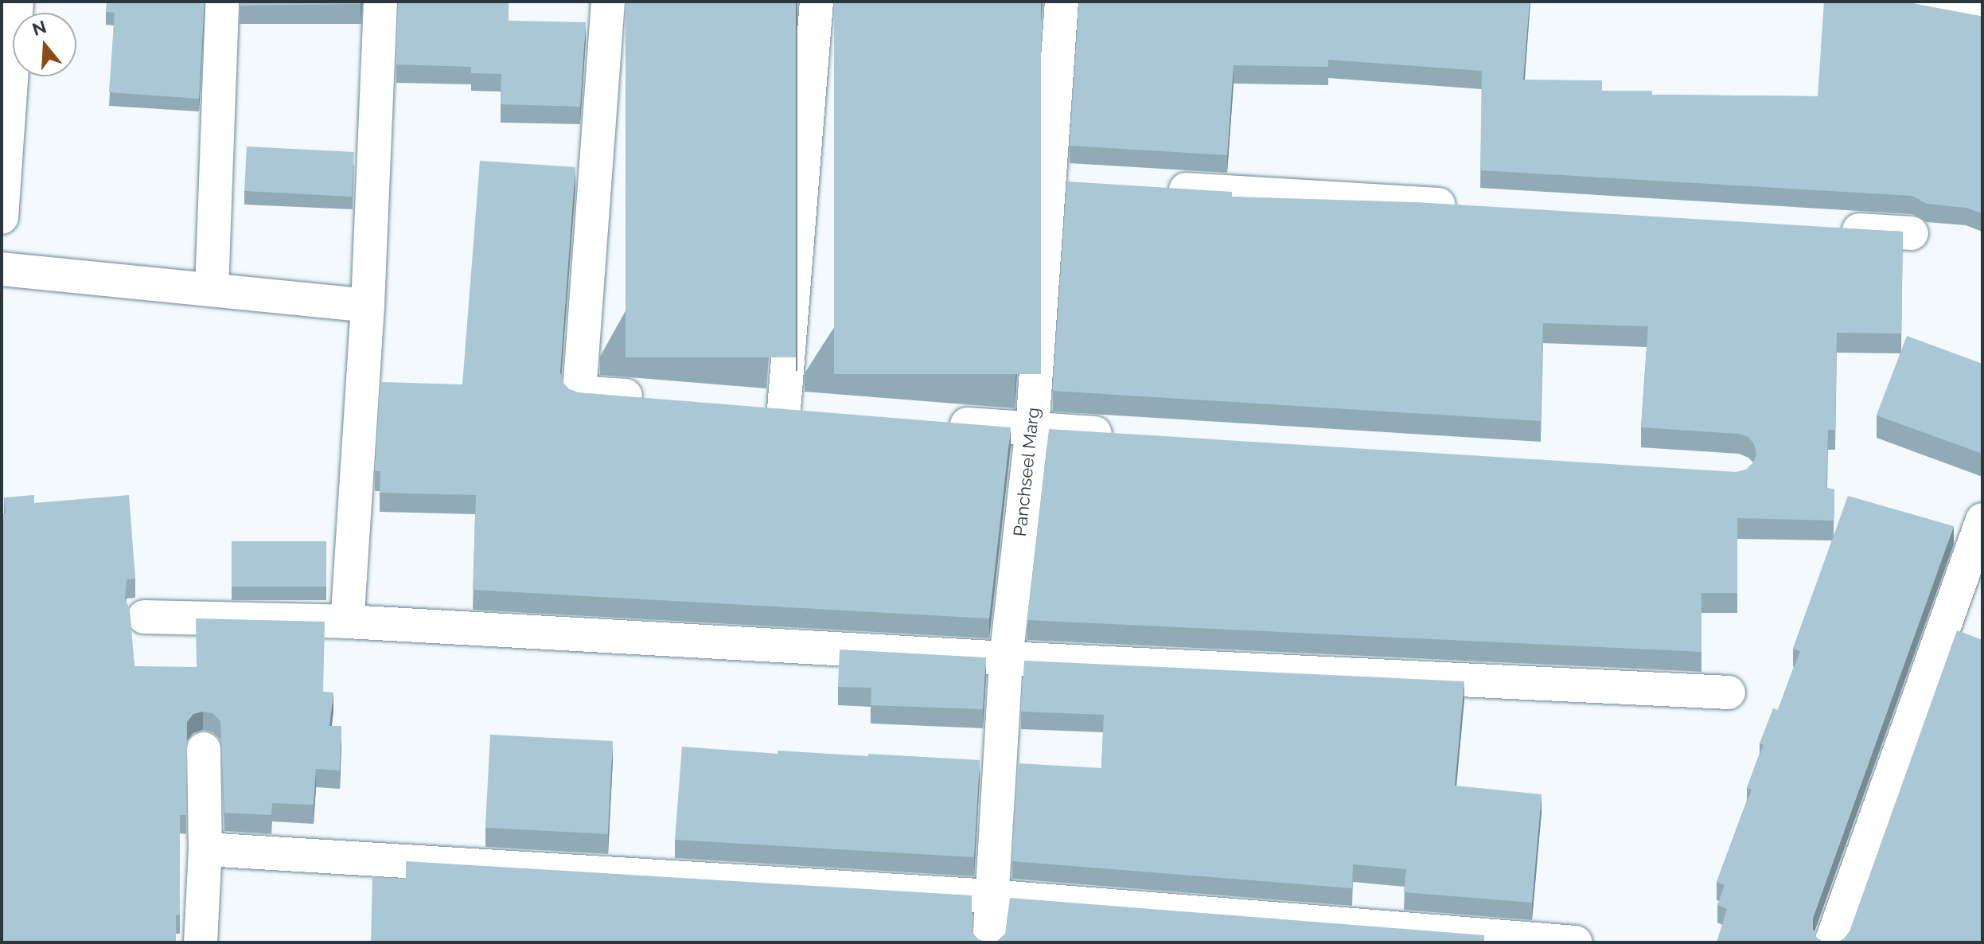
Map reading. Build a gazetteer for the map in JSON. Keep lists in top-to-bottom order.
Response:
{
  "streets": {
    "street": ["Panchseel Marg"]
  },
  "north": "top"
}
